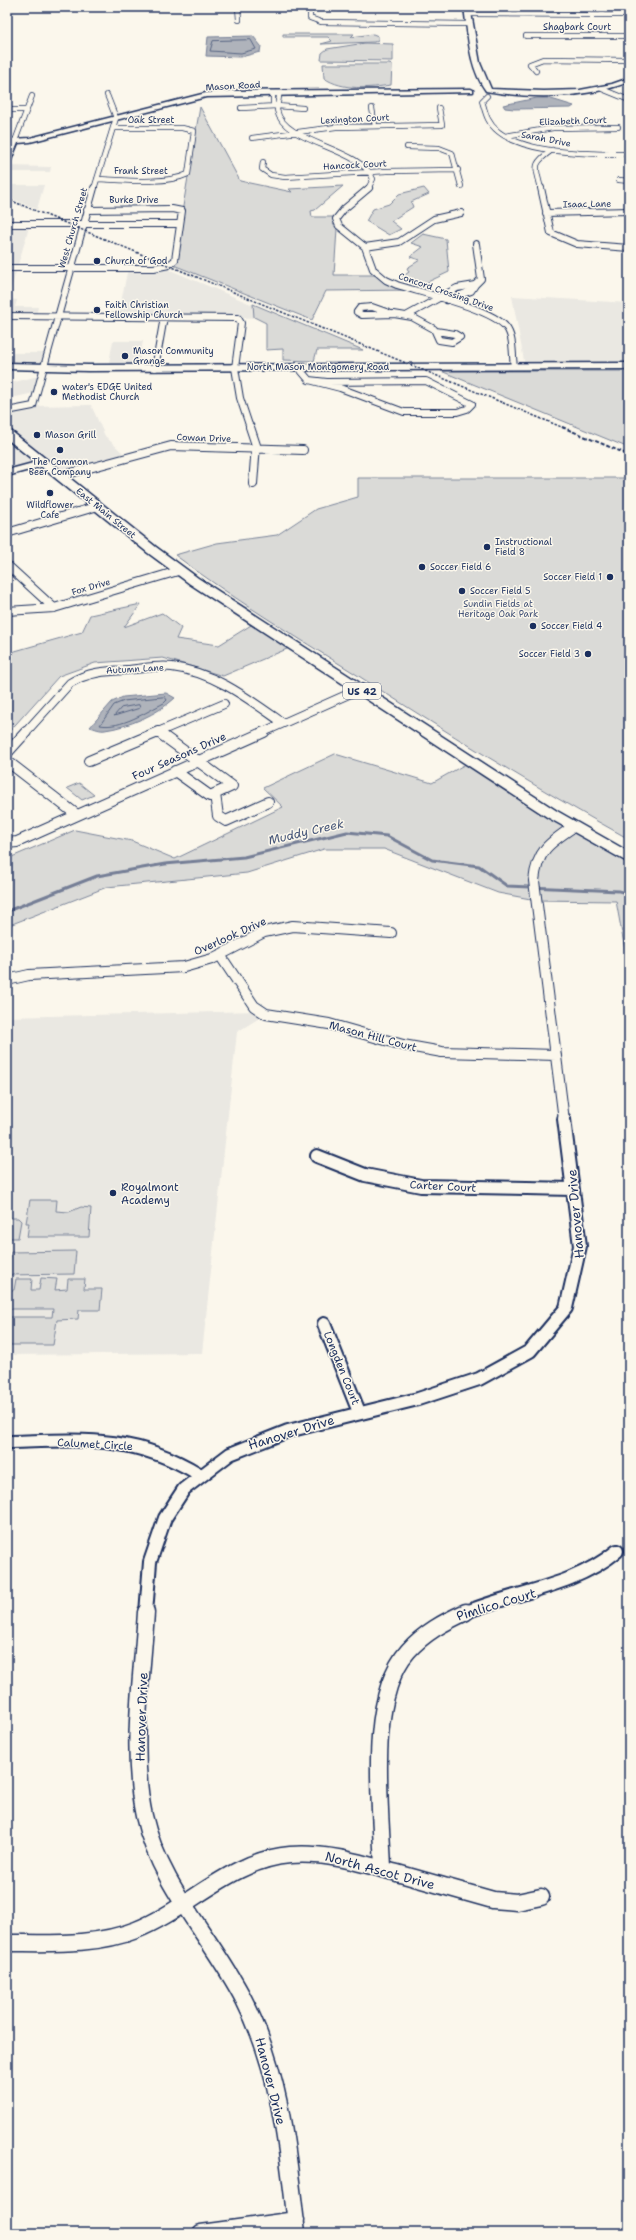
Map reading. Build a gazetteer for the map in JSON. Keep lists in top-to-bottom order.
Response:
{
  "streets": {
    "main road": [
      "Mason Road",
      "North Mason Montgomery Road",
      "East Main Street",
      "US 42"
    ],
    "street": [
      "Shagbark Court",
      "Lexington Court",
      "Oak Street",
      "Elizabeth Court",
      "Sarah Drive",
      "Hancock Court",
      "Frank Street",
      "Burke Drive",
      "Isaac Lane",
      "West Church Street",
      "Concord Crossing Drive",
      "Cowan Drive",
      "Fox Drive",
      "Autumn Lane",
      "Four Seasons Drive",
      "Overlook Drive",
      "Mason Hill Court",
      "Carter Court",
      "Hanover Drive",
      "Longden Court",
      "Calumet Circle",
      "Pimlico Court",
      "North Ascot Drive"
    ]
  },
  "crossings": [
    ["Mason Road", "Sarah Drive"],
    ["Mason Road", "West Church Street"],
    ["Oak Street", "Frank Street"],
    ["Oak Street", "West Church Street"],
    ["Elizabeth Court", "Sarah Drive"],
    ["Frank Street", "West Church Street"],
    ["Burke Drive", "West Church Street"],
    ["West Church Street", "North Mason Montgomery Road"],
    ["Concord Crossing Drive", "North Mason Montgomery Road"],
    ["Cowan Drive", "East Main Street"],
    ["East Main Street", "Fox Drive"],
    ["East Main Street", "US 42"],
    ["East Main Street", "Four Seasons Drive"],
    ["Autumn Lane", "Four Seasons Drive"],
    ["US 42", "Four Seasons Drive"],
    ["US 42", "Hanover Drive"],
    ["Overlook Drive", "Mason Hill Court"],
    ["Mason Hill Court", "Hanover Drive"],
    ["Carter Court", "Hanover Drive"],
    ["Hanover Drive", "Longden Court"],
    ["Hanover Drive", "Calumet Circle"],
    ["Hanover Drive", "North Ascot Drive"],
    ["Pimlico Court", "North Ascot Drive"]
  ],
  "water": ["Muddy Creek"],
  "parks": ["Sundin Fields at Heritage Oak Park"],
  "places": [
    "Church of God",
    "Faith Christian Fellowship Church",
    "Mason Community Grange",
    "water's EDGE United Methodist Church",
    "Mason Grill",
    "The Common Beer Company",
    "Wildflower Cafe",
    "Instructional Field 8",
    "Soccer Field 6",
    "Soccer Field 1",
    "Soccer Field 5",
    "Soccer Field 4",
    "Soccer Field 3",
    "Royalmont Academy"
  ]
}
